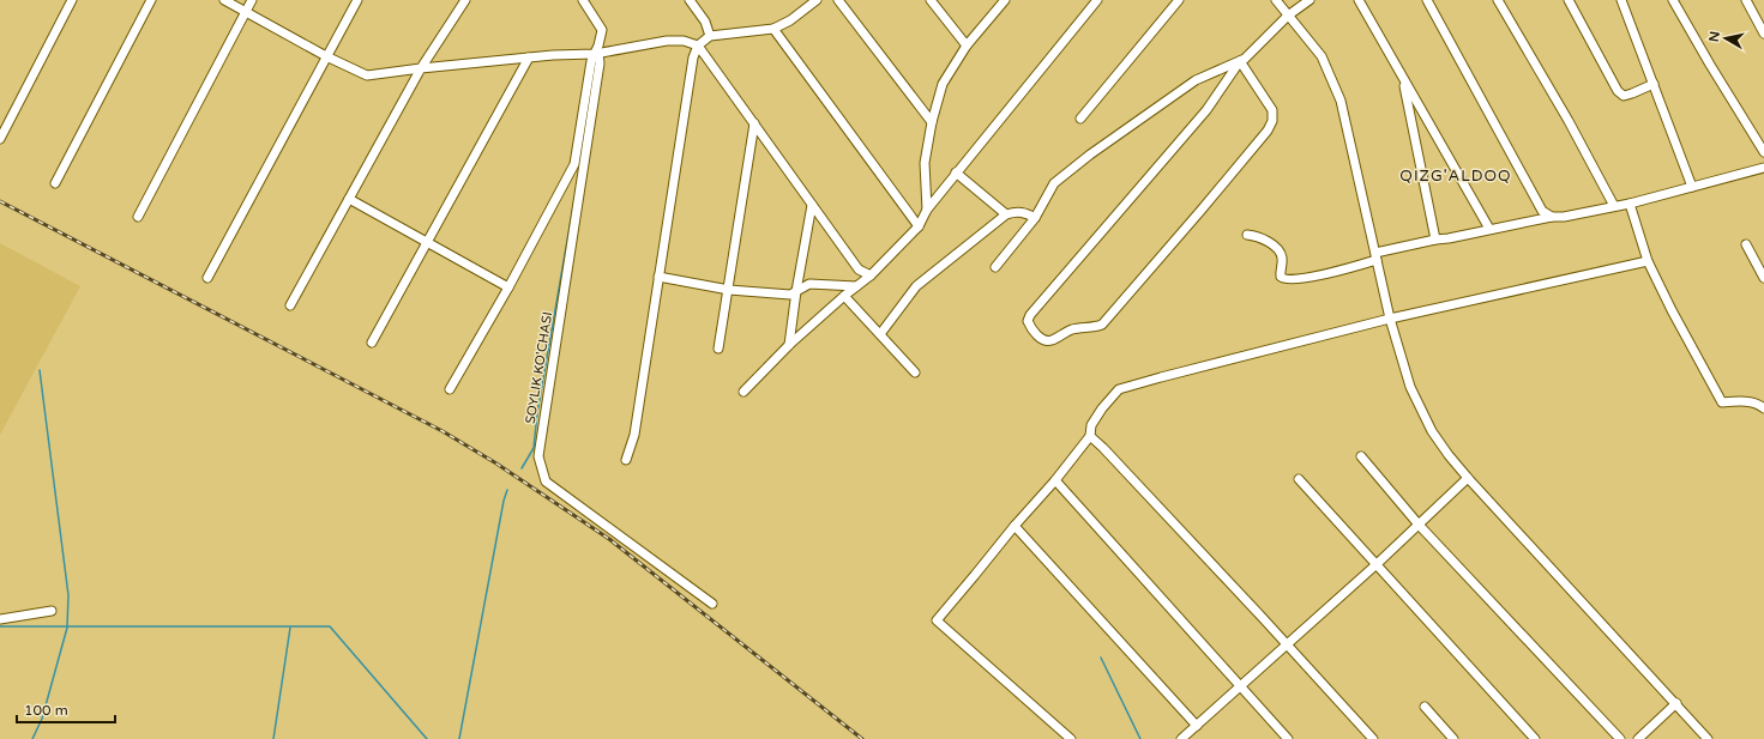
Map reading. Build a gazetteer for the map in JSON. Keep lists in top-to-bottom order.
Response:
{
  "streets": {
    "street": ["SOYLIK KO'CHASI"]
  },
  "districts": ["QIZG'ALDOQ"],
  "scale_bar": "100 m",
  "north": "left"
}
